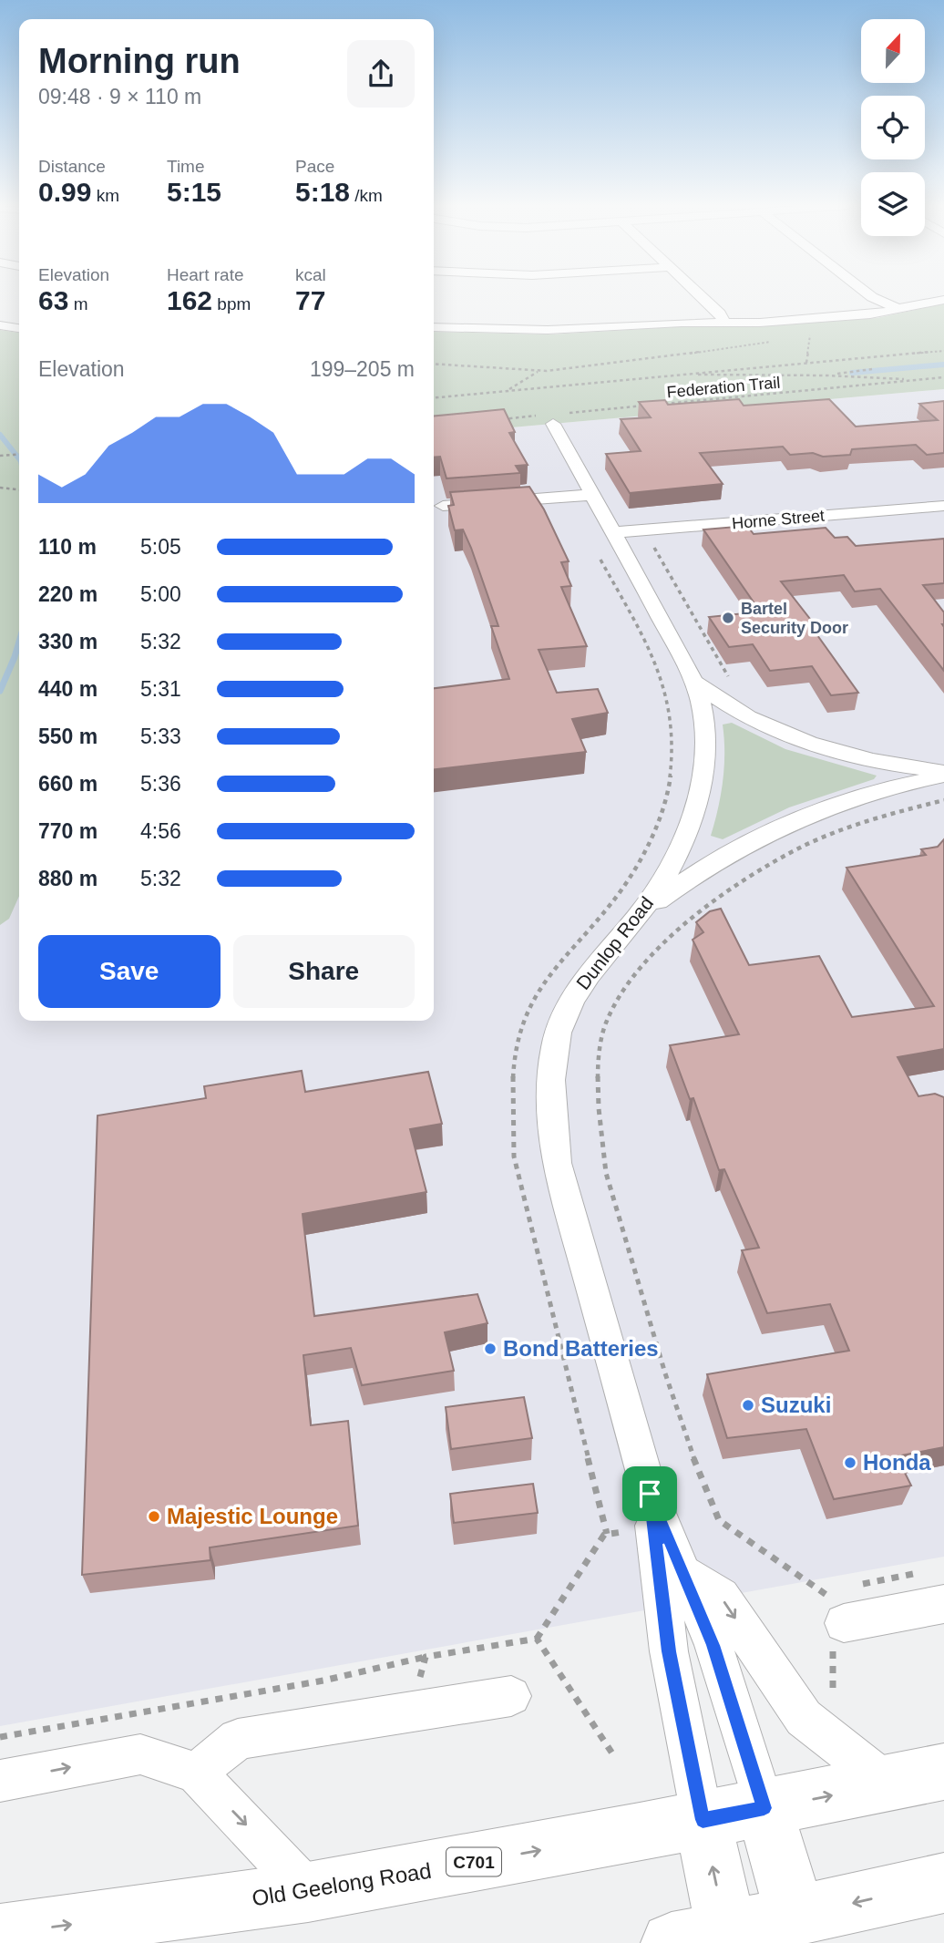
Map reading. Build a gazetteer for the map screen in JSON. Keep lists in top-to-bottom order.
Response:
{
  "streets": {
    "main road": ["C701", "Old Geelong Road"],
    "street": ["Horne Street", "Dunlop Road"],
    "path": ["Federation Trail"]
  },
  "crossings": [
    ["Federation Trail", "Dunlop Road"],
    ["Horne Street", "Dunlop Road"],
    ["Dunlop Road", "Old Geelong Road"]
  ],
  "one_way": ["Old Geelong Road"],
  "places": [
    "Bartel Security Door",
    "Bond Batteries",
    "Suzuki",
    "Honda",
    "Majestic Lounge"
  ],
  "north": "top",
  "page": {
    "heading": ["Morning run", "09:48 · 9 × 110 m"],
    "stats": [
      ["Distance", "0.99 km"],
      ["Time", "5:15"],
      ["Pace", "5:18 /km"],
      ["Elevation", "63 m"],
      ["Heart rate", "162 bpm"],
      ["kcal", "77"]
    ],
    "chart": ["Elevation", "199–205 m"],
    "list": [
      {
        "name": "110 m",
        "note": "5:05"
      },
      {
        "name": "220 m",
        "note": "5:00"
      },
      {
        "name": "330 m",
        "note": "5:32"
      },
      {
        "name": "440 m",
        "note": "5:31"
      },
      {
        "name": "550 m",
        "note": "5:33"
      },
      {
        "name": "660 m",
        "note": "5:36"
      },
      {
        "name": "770 m",
        "note": "4:56"
      },
      {
        "name": "880 m",
        "note": "5:32"
      }
    ],
    "buttons": ["Save", "Share"]
  }
}
